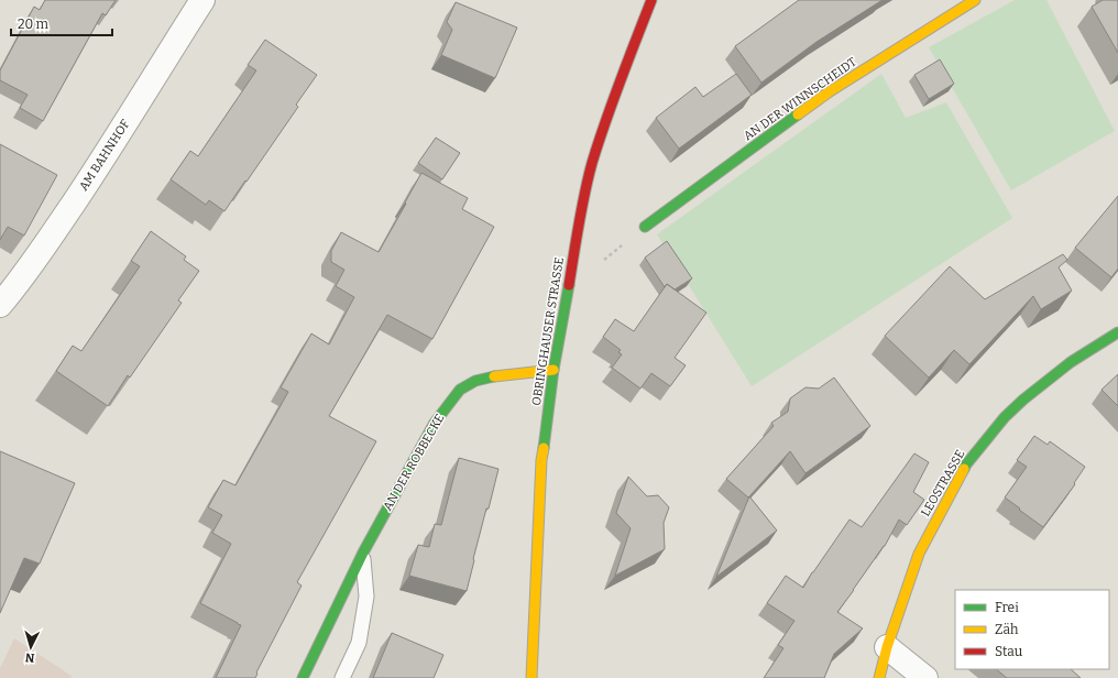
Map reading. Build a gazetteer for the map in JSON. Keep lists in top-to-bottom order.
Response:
{
  "streets": {
    "street": [
      "AN DER WINNSCHEIDT",
      "AM BAHNHOF",
      "OBRINGHAUSER STRASSE",
      "AN DER ROBBECKE",
      "LEOSTRASSE"
    ]
  },
  "crossings": [
    ["OBRINGHAUSER STRASSE", "AN DER ROBBECKE"]
  ],
  "legend": ["Frei", "Zäh", "Stau"],
  "scale_bar": "20 m",
  "north": "bottom"
}
